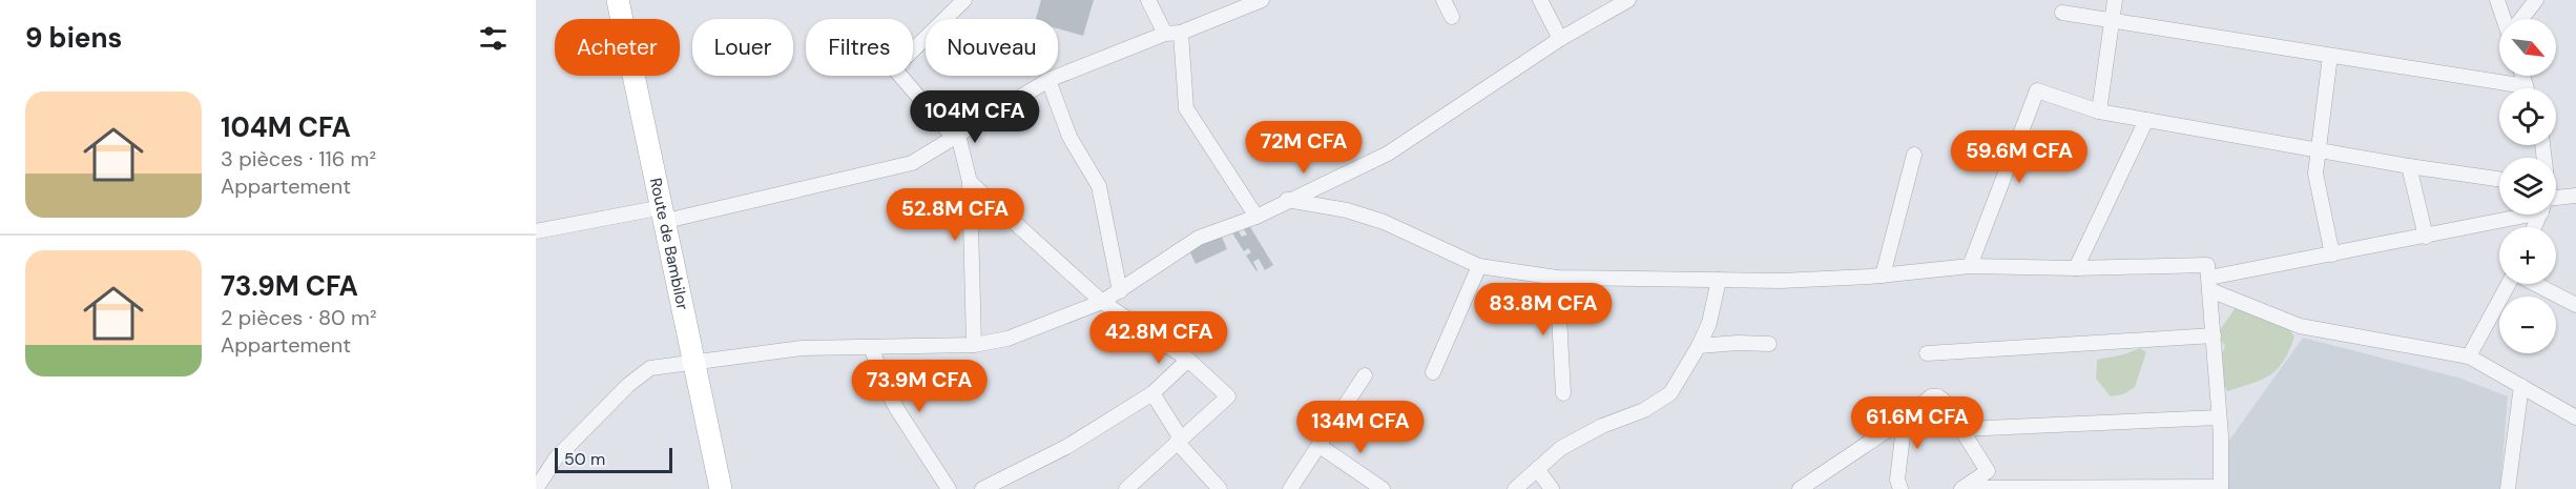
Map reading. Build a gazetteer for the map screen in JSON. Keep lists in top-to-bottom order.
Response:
{
  "streets": {
    "main road": ["Route de Bambilor"]
  },
  "scale_bar": "50 m",
  "north": "bottom right",
  "page": {
    "heading": "9 biens",
    "map_buttons": ["+", "−"],
    "chip": [
      "Acheter",
      "Louer",
      "Filtres",
      "Nouveau"
    ],
    "list": [
      {
        "name": "104M CFA",
        "note": "3 pièces · 116 m² · Appartement"
      },
      {
        "name": "73.9M CFA",
        "note": "2 pièces · 80 m² · Appartement"
      }
    ],
    "price": [
      "104M CFA",
      "72M CFA",
      "59.6M CFA",
      "52.8M CFA",
      "83.8M CFA",
      "42.8M CFA",
      "73.9M CFA",
      "61.6M CFA",
      "134M CFA"
    ],
    "scale": "50 m"
  }
}
